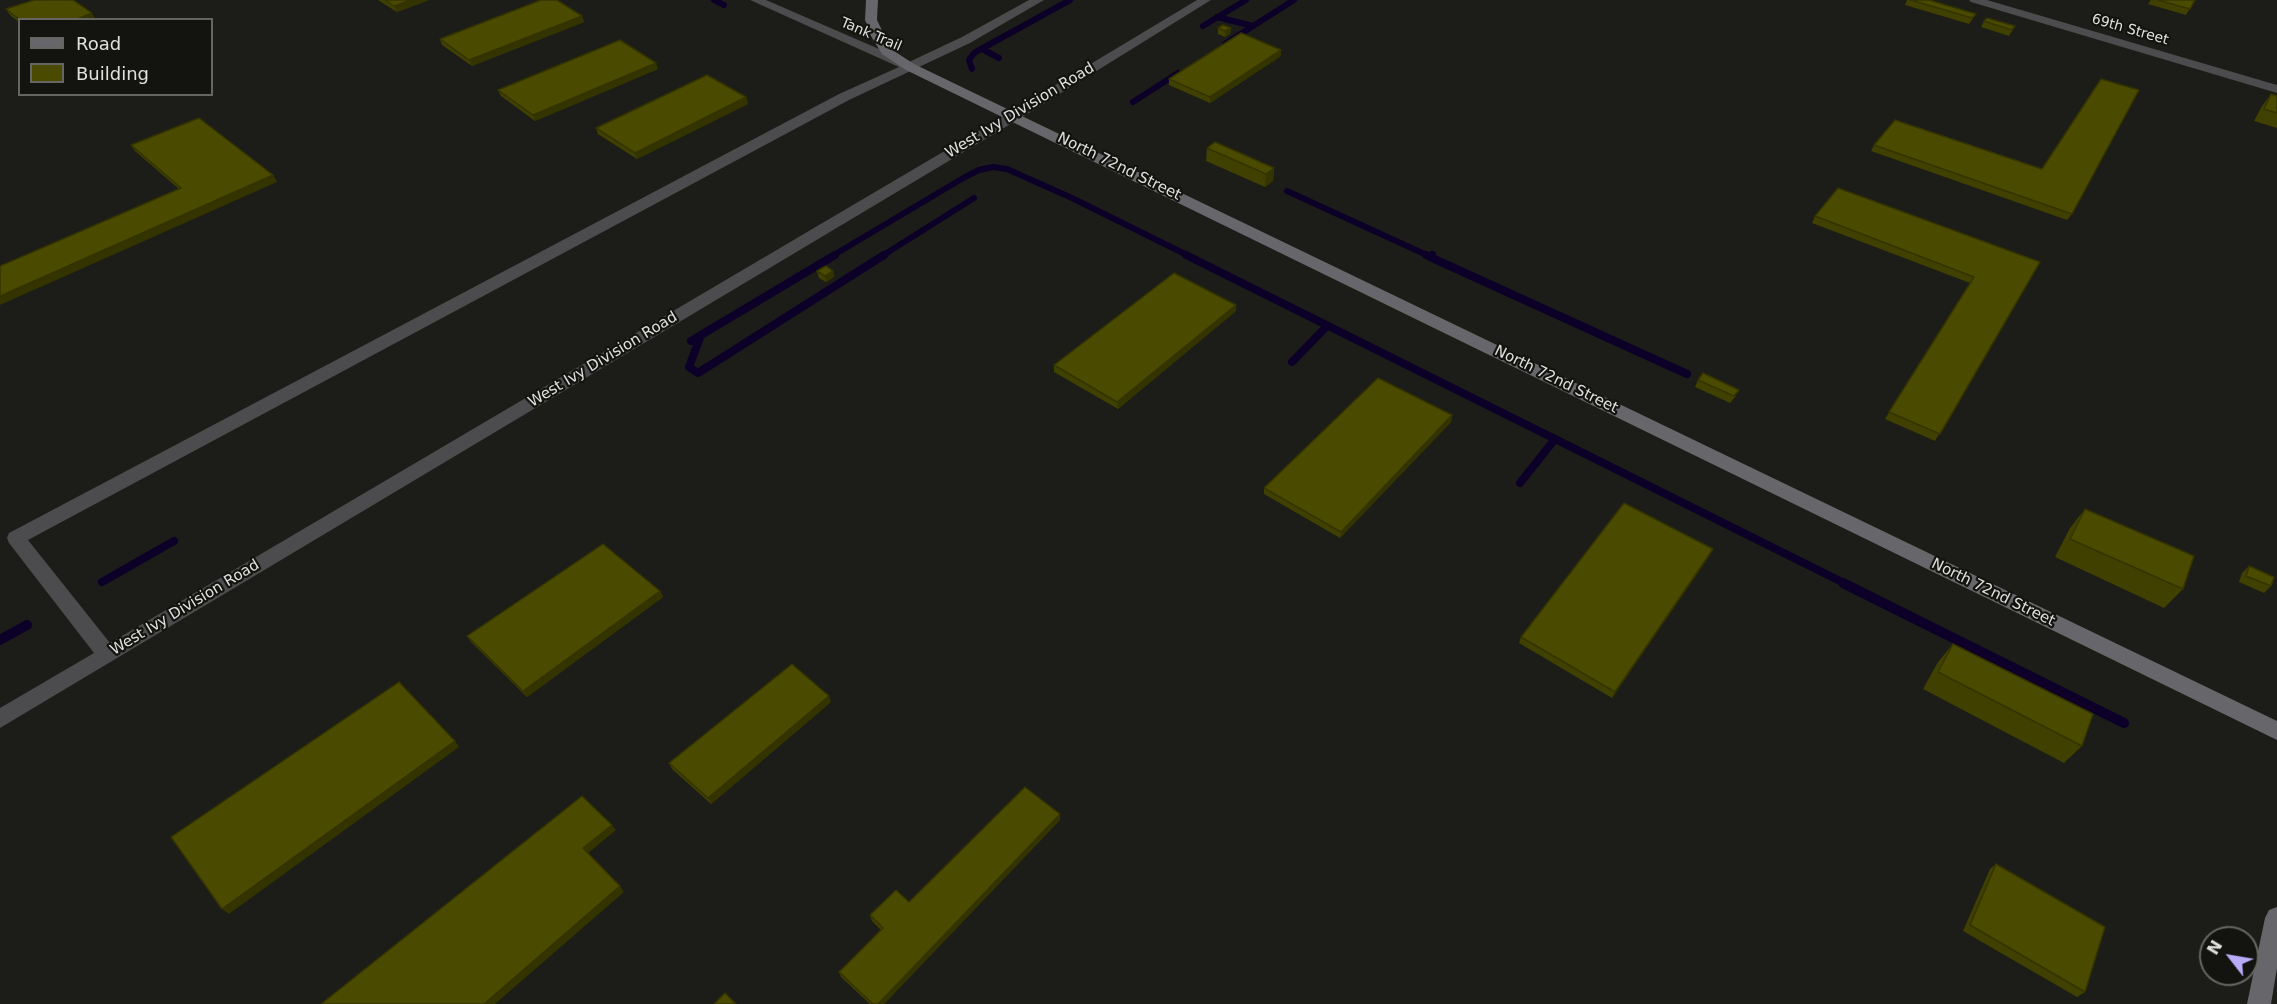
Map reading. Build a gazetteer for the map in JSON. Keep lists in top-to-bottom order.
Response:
{
  "streets": {
    "street": [
      "69th Street",
      "Tank Trail",
      "West Ivy Division Road",
      "North 72nd Street"
    ]
  },
  "crossings": [
    ["Tank Trail", "North 72nd Street"],
    ["West Ivy Division Road", "North 72nd Street"]
  ],
  "legend": ["Road", "Building"],
  "north": "top left"
}
